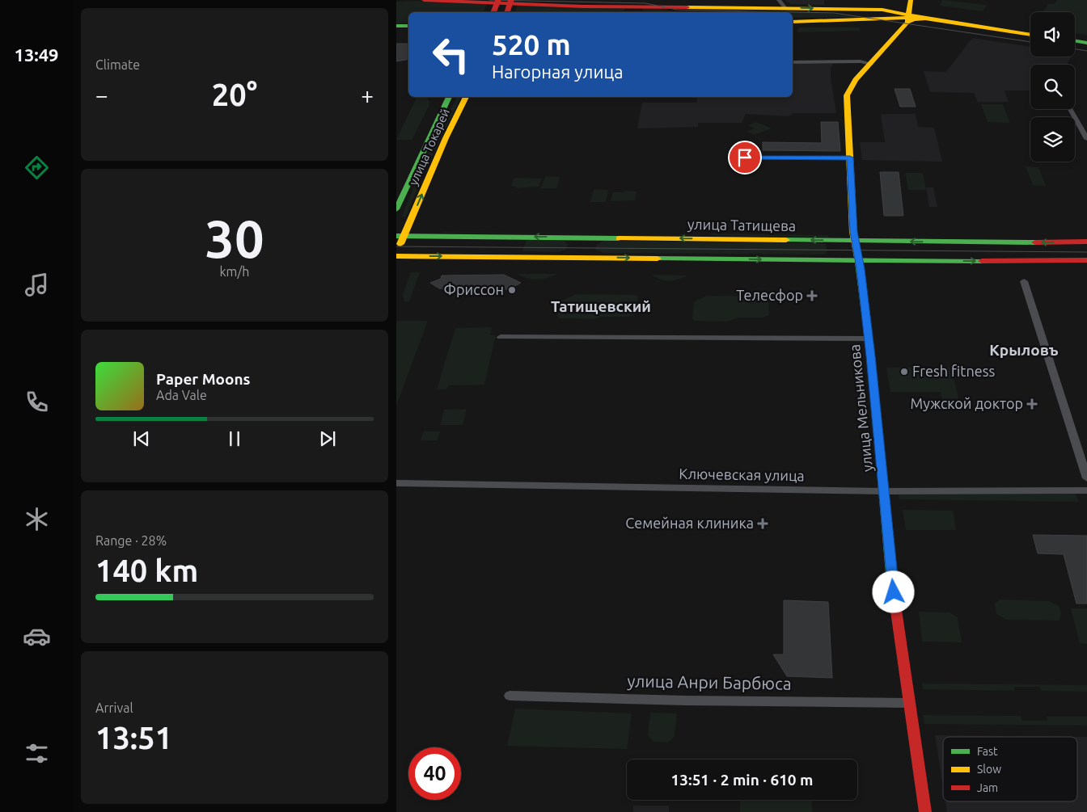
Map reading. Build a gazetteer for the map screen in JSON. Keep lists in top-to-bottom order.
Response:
{
  "streets": {
    "main road": ["улица Токарей", "улица Татищева", "улица Мельникова"],
    "street": ["Ключевская улица", "улица Анри Барбюса"]
  },
  "crossings": [
    ["улица Токарей", "улица Татищева"],
    ["улица Татищева", "улица Мельникова"],
    ["улица Мельникова", "Ключевская улица"],
    ["улица Мельникова", "улица Анри Барбюса"]
  ],
  "districts": ["Татищевский", "Крыловъ"],
  "places": {
    "other": ["Фриссон", "Fresh fitness"],
    "health": ["Телесфор", "Мужской доктор", "Семейная клиника"]
  },
  "legend": ["Fast", "Slow", "Jam"],
  "page": {
    "tabs": "13:49",
    "tile": [
      "Climate",
      ["30", "km/h"],
      ["Range · 28%", "140 km"],
      ["Arrival", "13:51"]
    ],
    "turn": ["520 m", "Нагорная улица"],
    "heat": ["−", "20°", "+"],
    "song": ["Paper Moons", "Ada Vale"],
    "limit": "40",
    "trip": "13:51 · 2 min · 610 m"
  }
}
